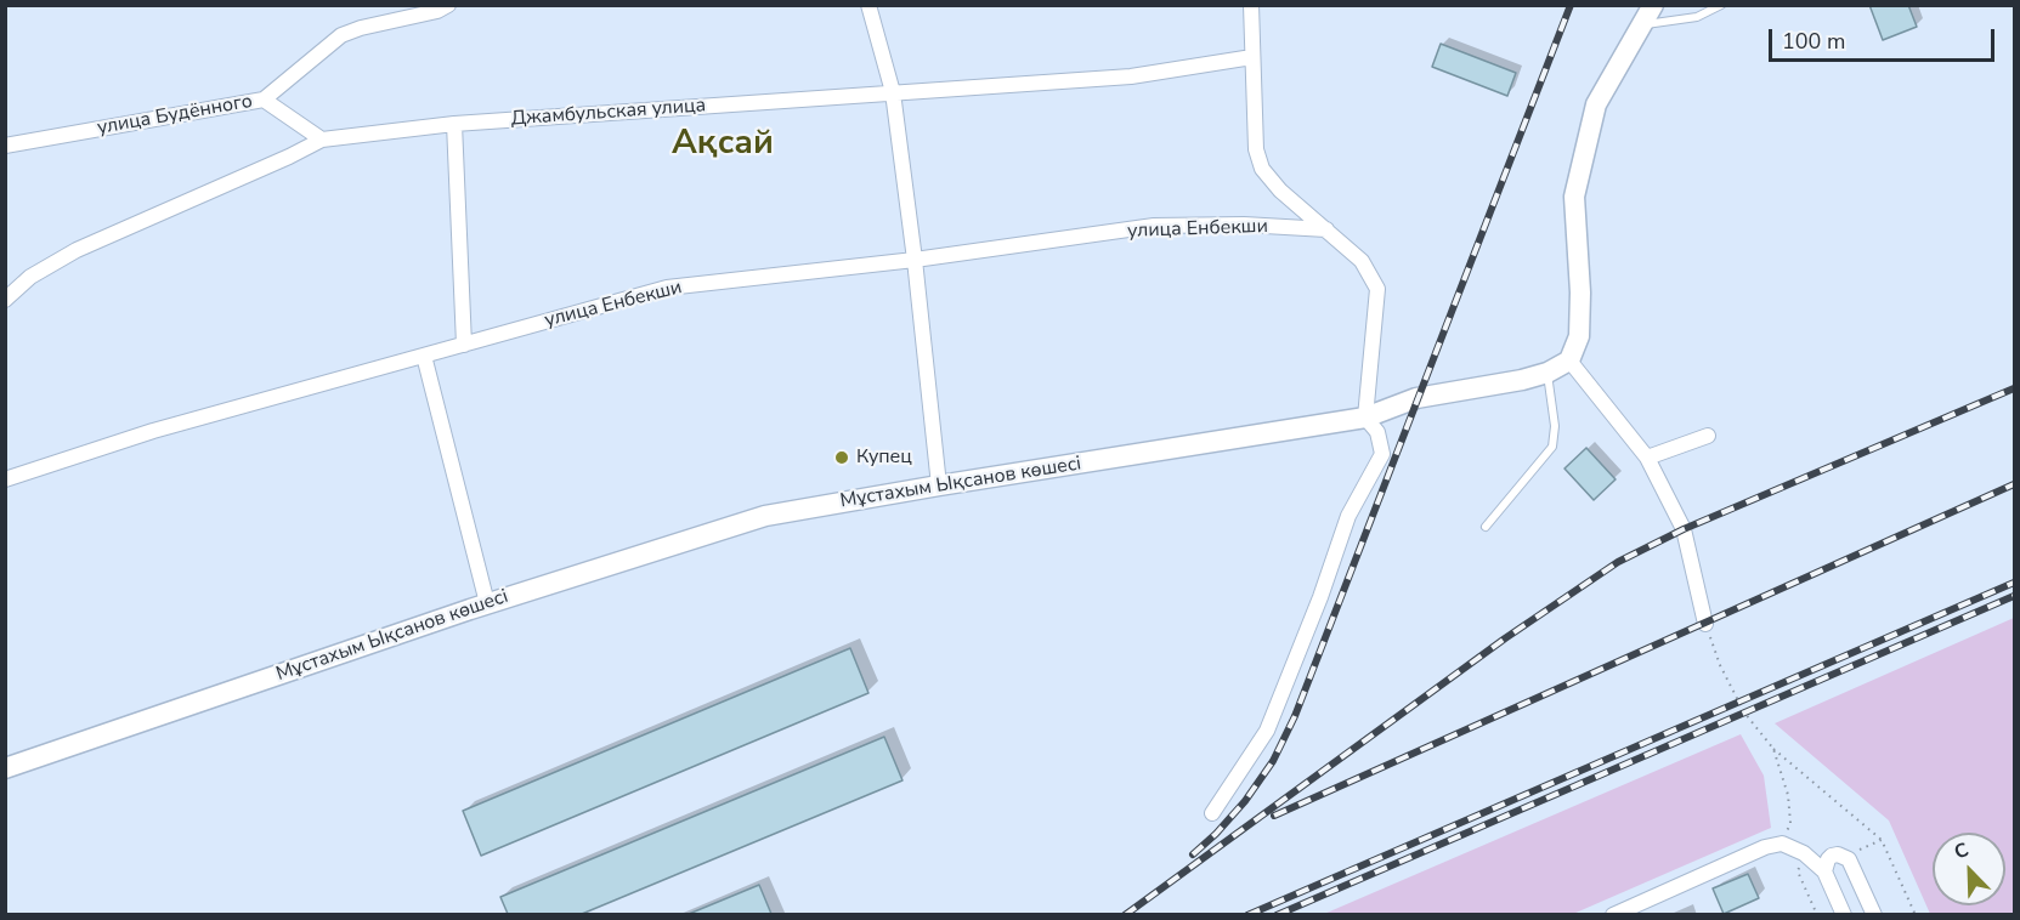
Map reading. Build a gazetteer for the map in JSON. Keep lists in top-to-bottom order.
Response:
{
  "streets": {
    "main road": ["Мұстахым Ықсанов көшесі"],
    "street": ["Джамбульская улица", "улица Будённого", "улица Енбекши"]
  },
  "districts": ["Ақсай"],
  "places": ["Купец"],
  "scale_bar": "100 m",
  "north": "top left"
}
